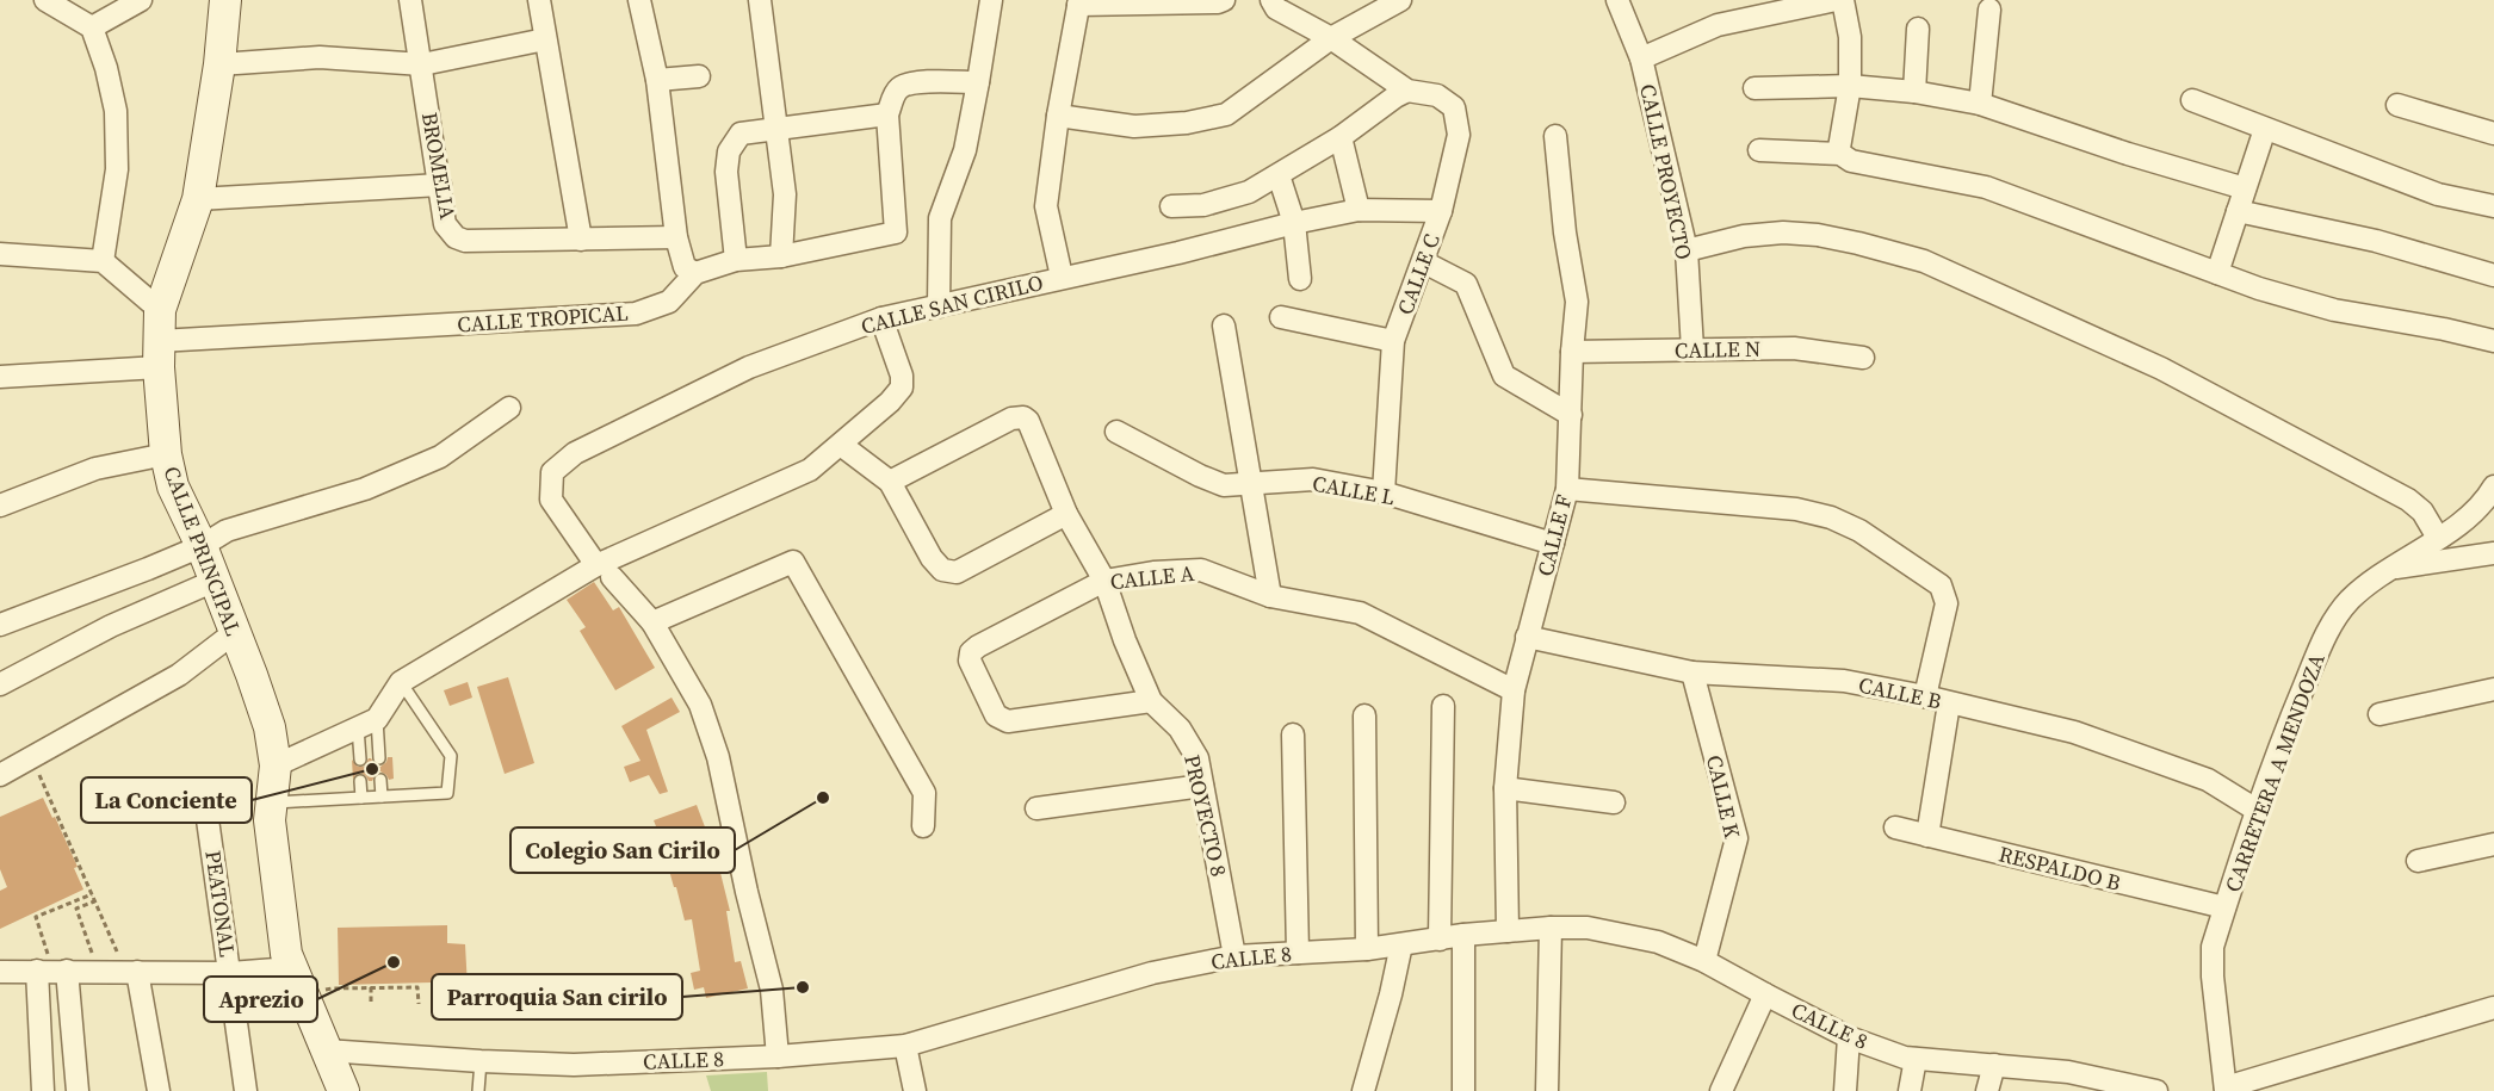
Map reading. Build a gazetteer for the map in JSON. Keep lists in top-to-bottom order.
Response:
{
  "streets": {
    "street": [
      "BROMELIA",
      "CALLE PROYECTO",
      "CALLE C",
      "CALLE SAN CIRILO",
      "CALLE TROPICAL",
      "CALLE N",
      "CALLE L",
      "CALLE F",
      "CALLE PRINCIPAL",
      "CALLE A",
      "CALLE B",
      "CARRETERA A MENDOZA",
      "CALLE K",
      "PROYECTO 8",
      "RESPALDO B",
      "PEATONAL",
      "CALLE 8"
    ]
  },
  "crossings": [
    ["CALLE PROYECTO", "CALLE N"],
    ["CALLE C", "CALLE SAN CIRILO"],
    ["CALLE C", "CALLE L"],
    ["CALLE SAN CIRILO", "CALLE 8"],
    ["CALLE TROPICAL", "CALLE PRINCIPAL"],
    ["CALLE N", "CALLE F"],
    ["CALLE L", "CALLE F"],
    ["CALLE F", "CALLE A"],
    ["CALLE F", "CALLE B"],
    ["CALLE F", "CALLE 8"],
    ["CALLE PRINCIPAL", "CALLE 8"],
    ["CALLE A", "PROYECTO 8"],
    ["CALLE B", "CARRETERA A MENDOZA"],
    ["CALLE B", "CALLE K"],
    ["CARRETERA A MENDOZA", "RESPALDO B"],
    ["CALLE K", "CALLE 8"],
    ["PROYECTO 8", "CALLE 8"]
  ],
  "places": [
    "La Conciente",
    "Colegio San Cirilo",
    "Aprezio",
    "Parroquia San cirilo"
  ]
}
